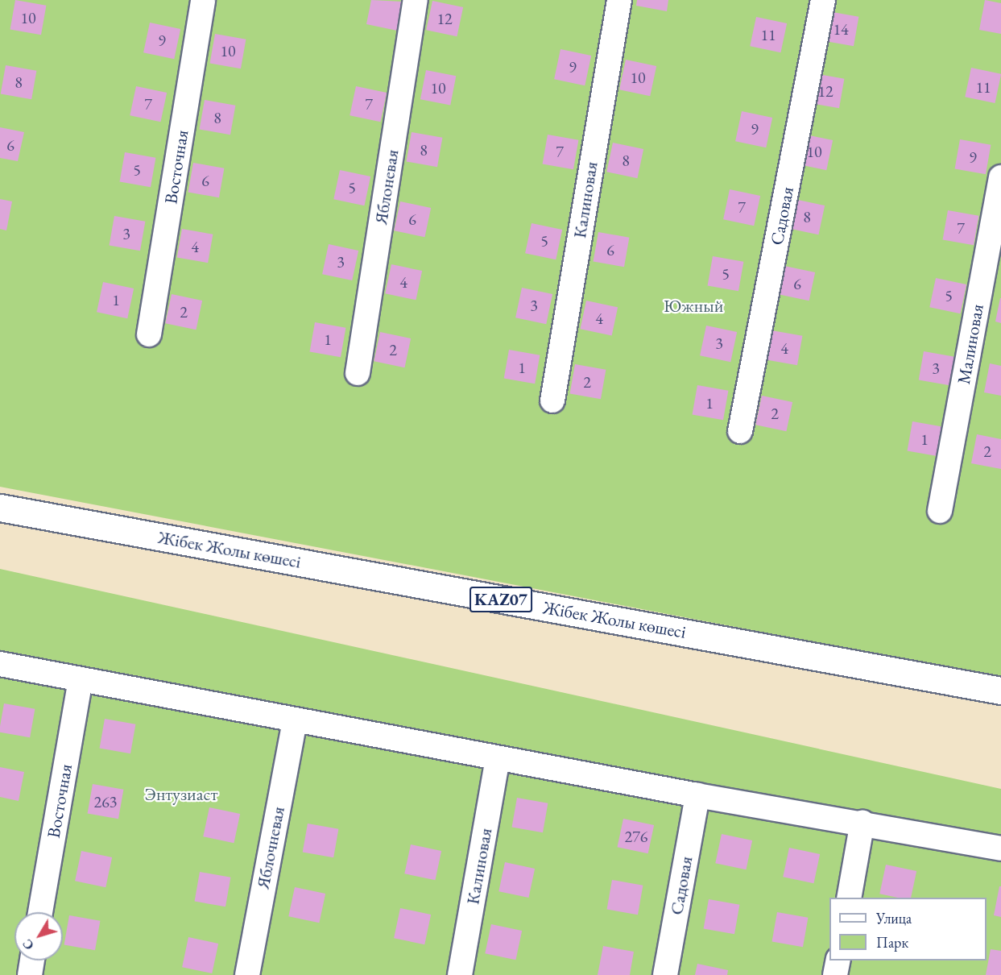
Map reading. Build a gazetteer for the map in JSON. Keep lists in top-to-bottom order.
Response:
{
  "streets": {
    "highway": ["Жібек Жолы көшесі", "KAZ07"],
    "street": [
      "Восточная",
      "Яблоневая",
      "Калиновая",
      "Садовая",
      "Малиновая",
      "Яблочневая"
    ]
  },
  "parks": ["Южный", "Энтузиаст"],
  "house_numbers": [
    "10",
    "12",
    "14",
    "11",
    "9",
    "10",
    "9",
    "10",
    "8",
    "11",
    "10",
    "12",
    "7",
    "7",
    "8",
    "9",
    "6",
    "8",
    "7",
    "10",
    "9",
    "8",
    "5",
    "6",
    "5",
    "7",
    "8",
    "6",
    "7",
    "3",
    "5",
    "4",
    "6",
    "3",
    "5",
    "4",
    "6",
    "5",
    "1",
    "3",
    "2",
    "4",
    "1",
    "3",
    "4",
    "2",
    "1",
    "3",
    "2",
    "1",
    "2",
    "1",
    "2",
    "263",
    "276"
  ],
  "legend": ["Улица", "Парк"],
  "north": "bottom left"
}
